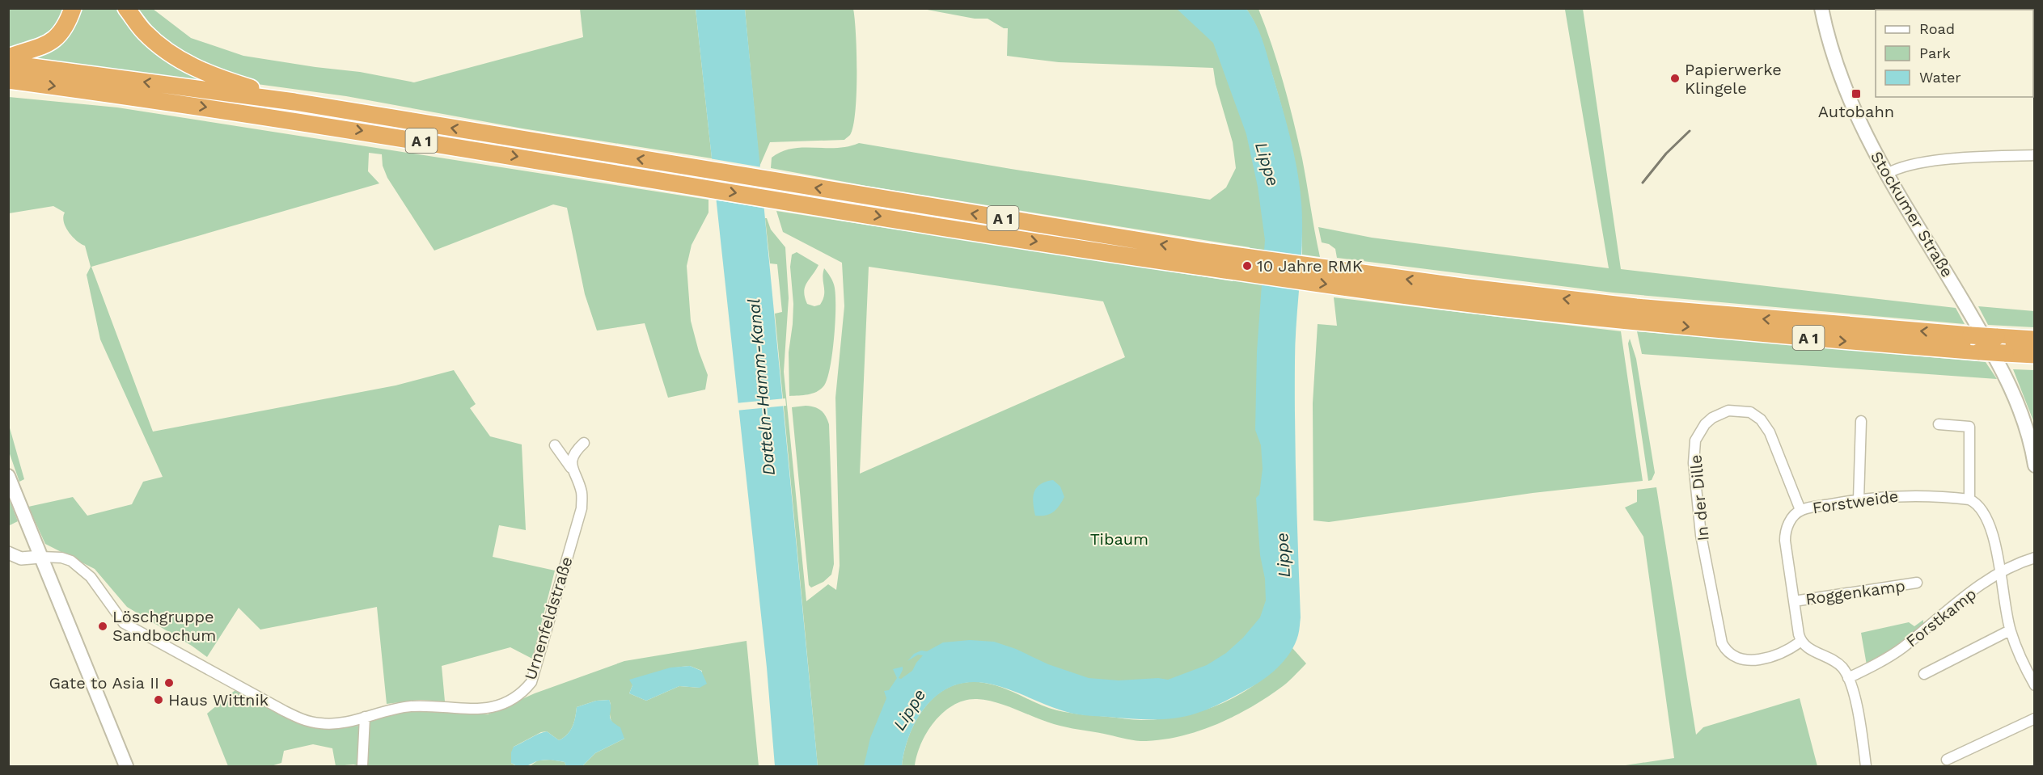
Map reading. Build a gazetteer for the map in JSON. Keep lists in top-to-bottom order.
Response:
{
  "streets": {
    "highway": ["A 1"],
    "main road": ["Stockumer Straße"],
    "street": [
      "In der Dille",
      "Forstweide",
      "Roggenkamp",
      "Forstkamp",
      "Urnenfeldstraße"
    ]
  },
  "crossings": [
    ["In der Dille", "Forstweide"],
    ["Forstweide", "Roggenkamp"]
  ],
  "water": ["Lippe", "Datteln-Hamm-Kanal"],
  "parks": ["Tibaum"],
  "places": {
    "other": [
      "Papierwerke Klingele",
      "10 Jahre RMK",
      "Löschgruppe Sandbochum",
      "Gate to Asia II",
      "Haus Wittnik"
    ],
    "transit": ["Autobahn"]
  },
  "legend": ["Road", "Park", "Water"]
}
